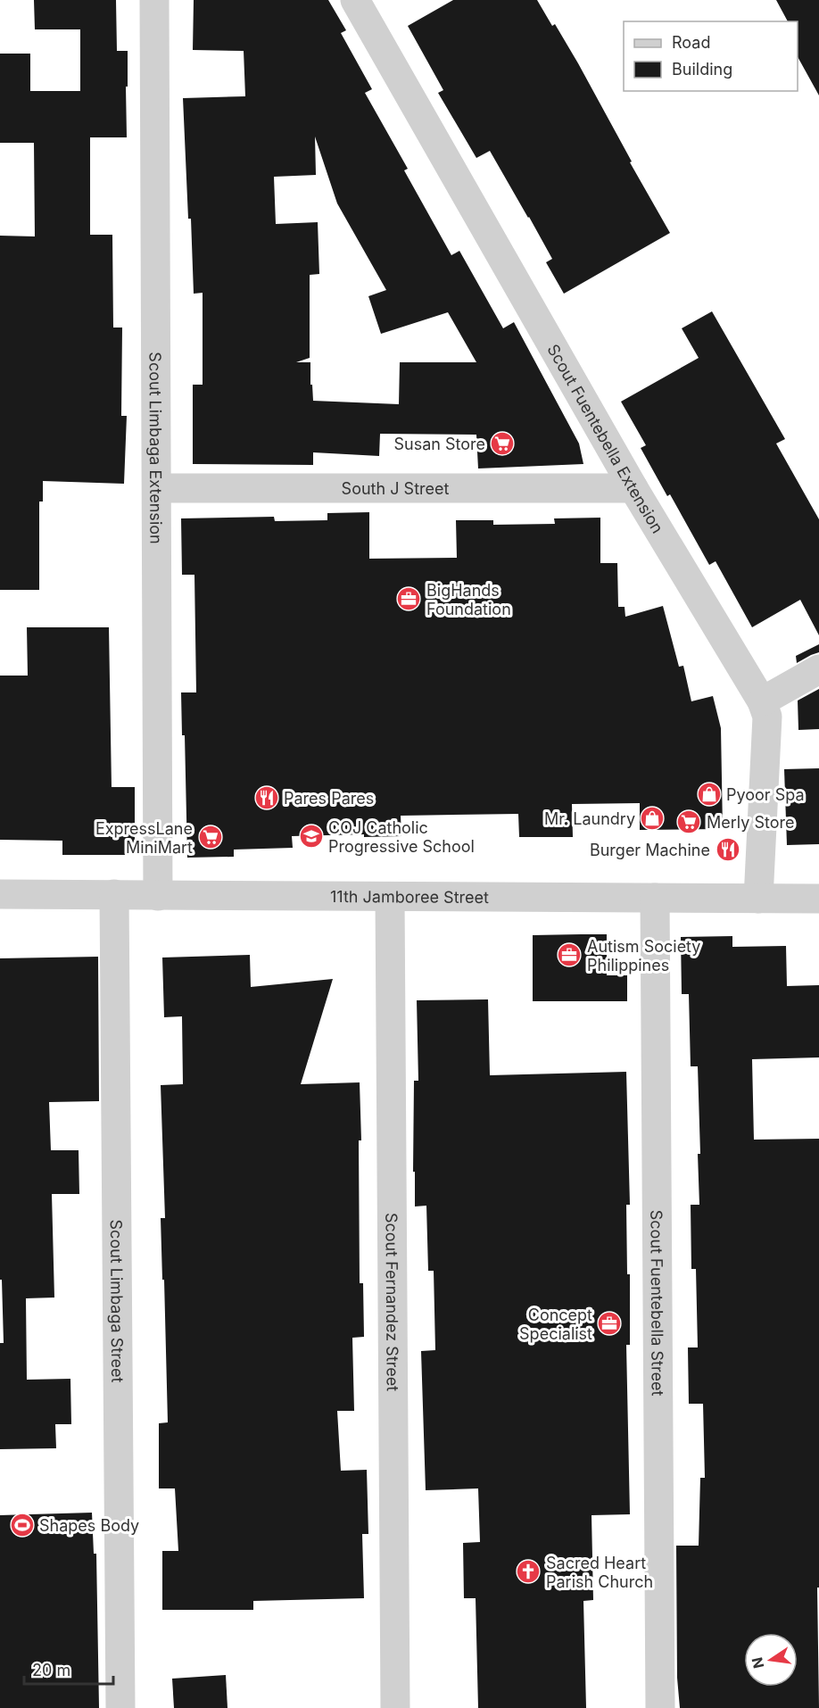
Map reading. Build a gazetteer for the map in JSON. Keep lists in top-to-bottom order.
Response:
{
  "streets": {
    "street": [
      "Scout Fuentebella Extension",
      "Scout Limbaga Extension",
      "South J Street",
      "11th Jamboree Street",
      "Scout Limbaga Street",
      "Scout Fernandez Street",
      "Scout Fuentebella Street"
    ]
  },
  "crossings": [
    ["Scout Fuentebella Extension", "South J Street"],
    ["Scout Fuentebella Extension", "11th Jamboree Street"],
    ["Scout Limbaga Extension", "South J Street"],
    ["Scout Limbaga Extension", "11th Jamboree Street"],
    ["11th Jamboree Street", "Scout Limbaga Street"],
    ["11th Jamboree Street", "Scout Fernandez Street"],
    ["11th Jamboree Street", "Scout Fuentebella Street"]
  ],
  "places": {
    "supermarket": ["Susan Store", "Merly Store", "ExpressLane MiniMart"],
    "office": ["BigHands Foundation", "Autism Society Philippines", "Concept Specialist"],
    "shop": ["Pyoor Spa", "Mr. Laundry"],
    "restaurant": ["Pares Pares", "Burger Machine"],
    "school or university": ["COJ Catholic Progressive School"],
    "sports": ["Shapes Body"],
    "church": ["Sacred Heart Parish Church"]
  },
  "legend": ["Road", "Building"],
  "scale_bar": "20 m",
  "north": "left"
}
